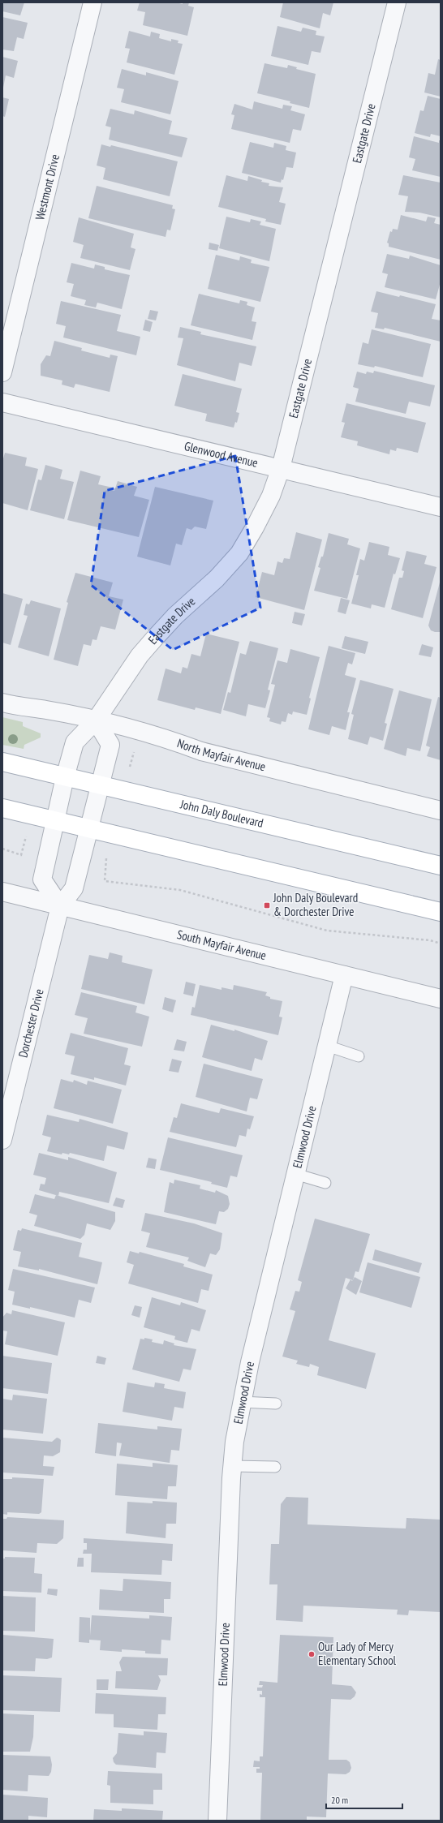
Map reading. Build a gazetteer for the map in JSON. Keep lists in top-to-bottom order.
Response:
{
  "streets": {
    "main road": ["John Daly Boulevard"],
    "street": [
      "Eastgate Drive",
      "Westmont Drive",
      "Glenwood Avenue",
      "North Mayfair Avenue",
      "South Mayfair Avenue",
      "Dorchester Drive",
      "Elmwood Drive"
    ]
  },
  "crossings": [
    ["Eastgate Drive", "Glenwood Avenue"],
    ["Eastgate Drive", "North Mayfair Avenue"],
    ["Eastgate Drive", "John Daly Boulevard"],
    ["Eastgate Drive", "South Mayfair Avenue"],
    ["Eastgate Drive", "Dorchester Drive"],
    ["South Mayfair Avenue", "Dorchester Drive"],
    ["South Mayfair Avenue", "Elmwood Drive"]
  ],
  "places": {
    "transit": ["John Daly Boulevard & Dorchester Drive"],
    "other": ["Our Lady of Mercy Elementary School"]
  },
  "scale_bar": "20 m"
}
